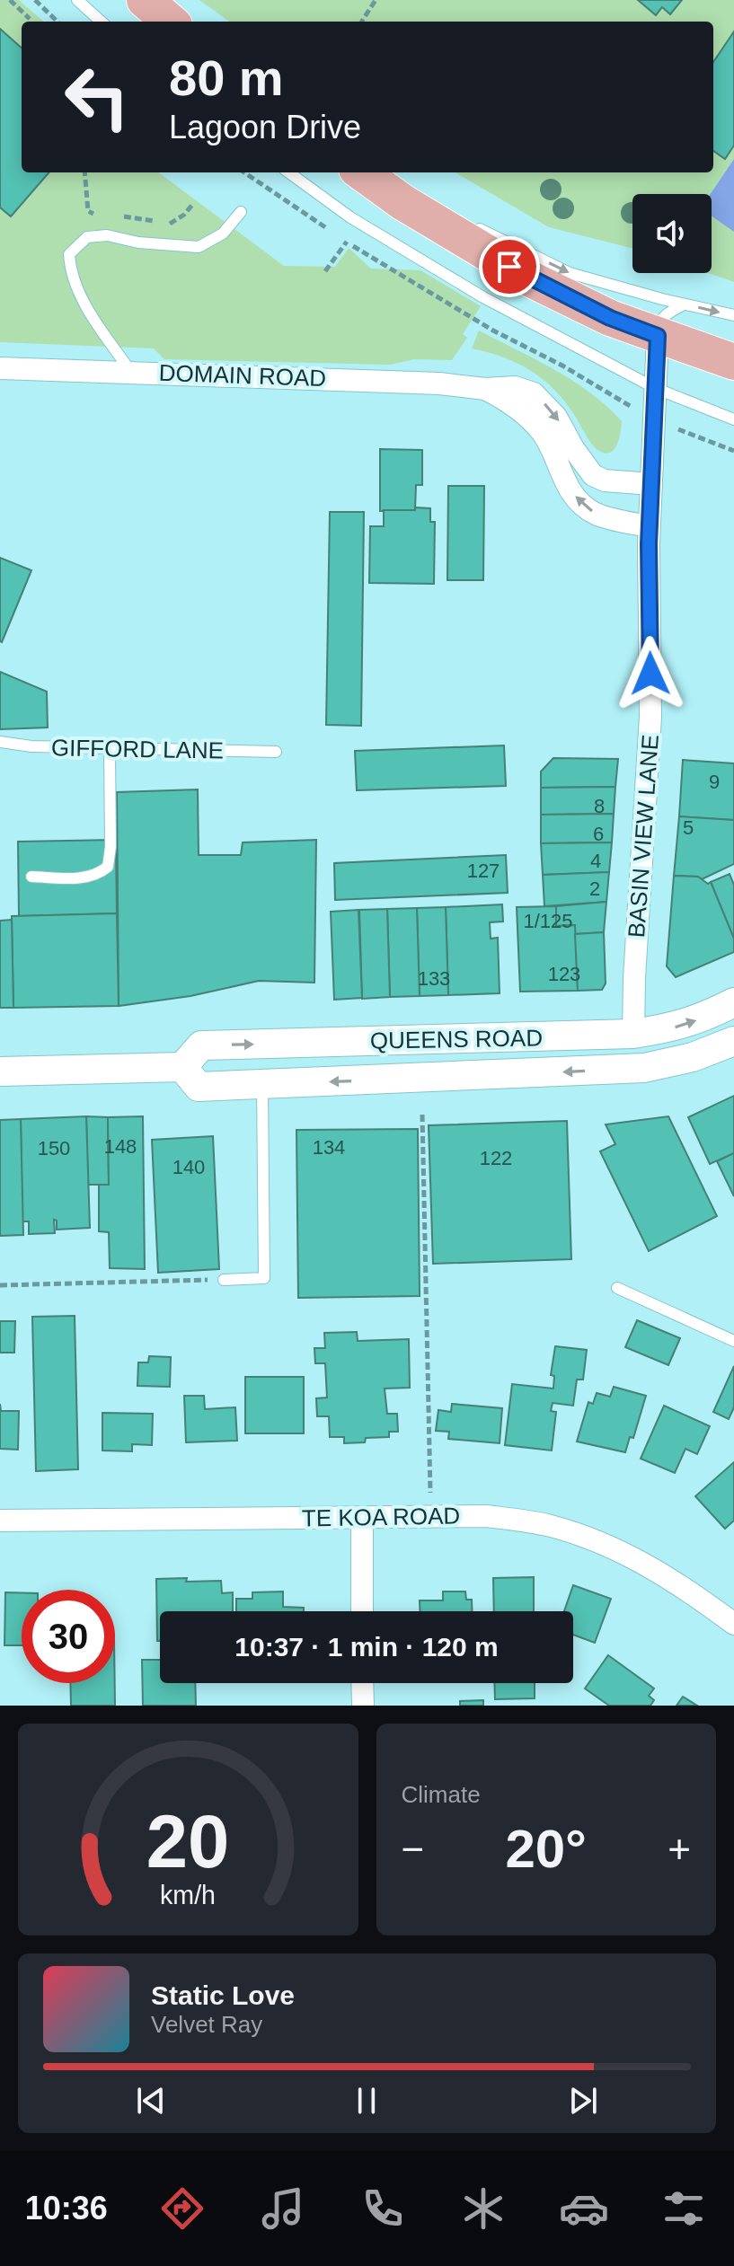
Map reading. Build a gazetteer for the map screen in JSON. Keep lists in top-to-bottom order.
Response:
{
  "streets": {
    "street": [
      "DOMAIN ROAD",
      "BASIN VIEW LANE",
      "QUEENS ROAD",
      "TE KOA ROAD"
    ],
    "lane": ["GIFFORD LANE"]
  },
  "crossings": [
    ["DOMAIN ROAD", "BASIN VIEW LANE"],
    ["BASIN VIEW LANE", "QUEENS ROAD"]
  ],
  "house_numbers": [
    "9",
    "8",
    "5",
    "6",
    "4",
    "127",
    "2",
    "1/125",
    "123",
    "133",
    "148",
    "134",
    "150",
    "122",
    "140"
  ],
  "page": {
    "turn": ["80 m", "Lagoon Drive"],
    "limit": "30",
    "trip": "10:37 · 1 min · 120 m",
    "tile": "Climate",
    "heat": ["−", "20°", "+"],
    "song": ["Static Love", "Velvet Ray"],
    "tabs": "10:36",
    "gauge": ["20", "km/h"]
  }
}
